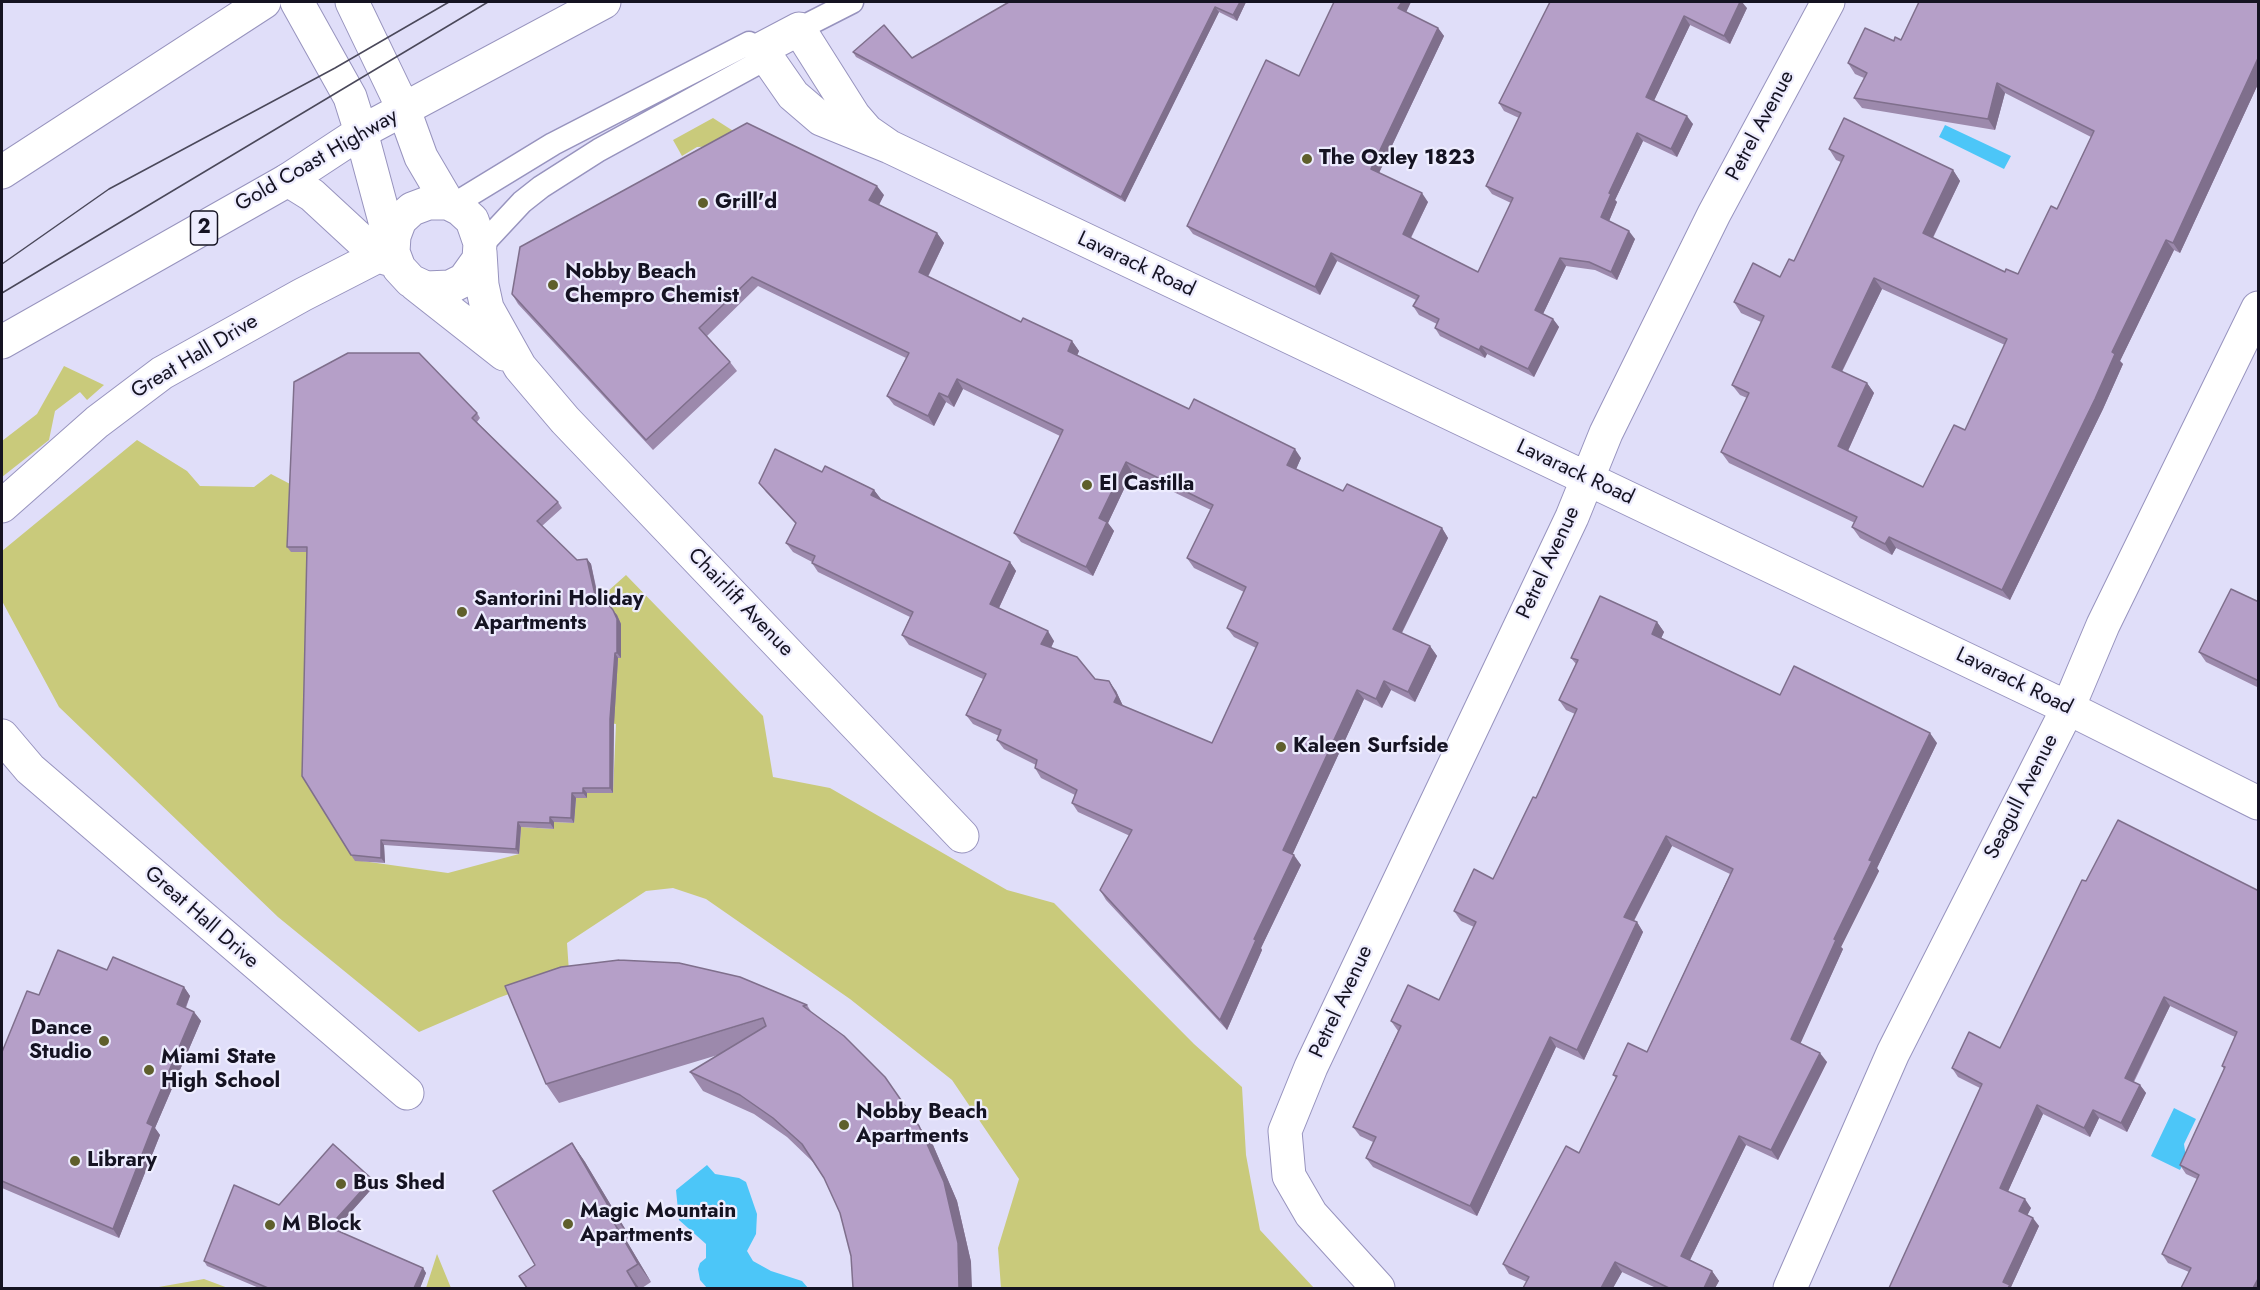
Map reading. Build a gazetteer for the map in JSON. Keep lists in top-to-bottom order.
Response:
{
  "streets": {
    "main road": [
      "Petrel Avenue",
      "Gold Coast Highway",
      "2",
      "Lavarack Road",
      "Great Hall Drive",
      "Chairlift Avenue",
      "Seagull Avenue"
    ]
  },
  "crossings": [
    ["Petrel Avenue", "Lavarack Road"],
    ["Gold Coast Highway", "Chairlift Avenue"],
    ["Lavarack Road", "Seagull Avenue"],
    ["Great Hall Drive", "Chairlift Avenue"]
  ],
  "places": [
    "The Oxley 1823",
    "Grill'd",
    "Nobby Beach Chempro Chemist",
    "El Castilla",
    "Santorini Holiday Apartments",
    "Kaleen Surfside",
    "Dance Studio",
    "Miami State High School",
    "Nobby Beach Apartments",
    "Library",
    "Bus Shed",
    "Magic Mountain Apartments",
    "M Block"
  ]
}
